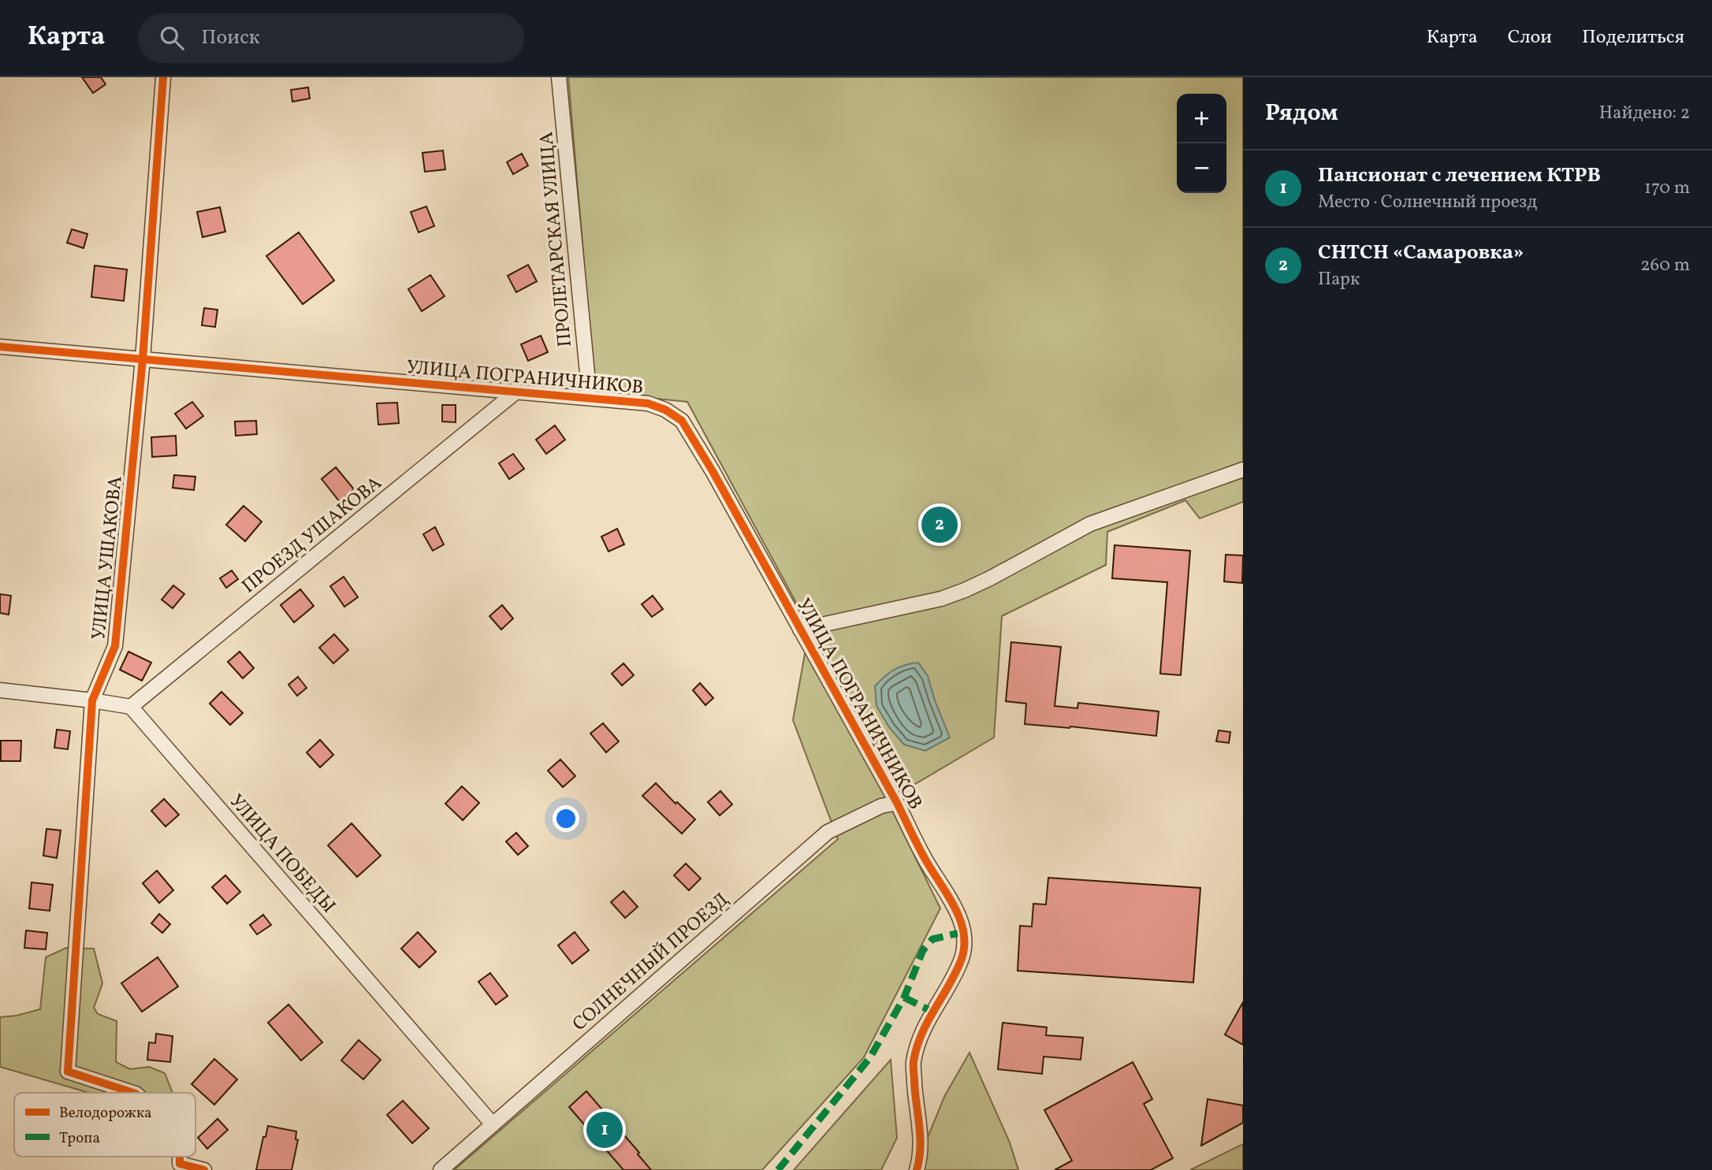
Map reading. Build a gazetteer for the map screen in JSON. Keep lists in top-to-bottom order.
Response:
{
  "streets": {
    "street": [
      "ПРОЛЕТАРСКАЯ УЛИЦА",
      "УЛИЦА ПОГРАНИЧНИКОВ",
      "ПРОЕЗД УШАКОВА",
      "УЛИЦА УШАКОВА",
      "УЛИЦА ПОБЕДЫ",
      "СОЛНЕЧНЫЙ ПРОЕЗД"
    ]
  },
  "crossings": [
    ["ПРОЛЕТАРСКАЯ УЛИЦА", "УЛИЦА ПОГРАНИЧНИКОВ"],
    ["УЛИЦА ПОГРАНИЧНИКОВ", "ПРОЕЗД УШАКОВА"],
    ["УЛИЦА ПОГРАНИЧНИКОВ", "УЛИЦА УШАКОВА"],
    ["УЛИЦА ПОГРАНИЧНИКОВ", "СОЛНЕЧНЫЙ ПРОЕЗД"],
    ["ПРОЕЗД УШАКОВА", "УЛИЦА ПОБЕДЫ"],
    ["УЛИЦА ПОБЕДЫ", "СОЛНЕЧНЫЙ ПРОЕЗД"]
  ],
  "legend": ["Велодорожка", "Тропа"],
  "page": {
    "header": "Карта",
    "search": "Поиск",
    "nav": ["Карта", "Слои", "Поделиться"],
    "heading": ["Рядом", "Найдено: 2"],
    "map_buttons": ["+", "−"],
    "list": [
      {
        "mark": "1",
        "name": "Пансионат с лечением КТРВ",
        "note": "Место · Солнечный проезд",
        "value": "170 m"
      },
      {
        "mark": "2",
        "name": "СНТСН «Самаровка»",
        "note": "Парк",
        "value": "260 m"
      }
    ],
    "pins": ["2", "1"]
  }
}
